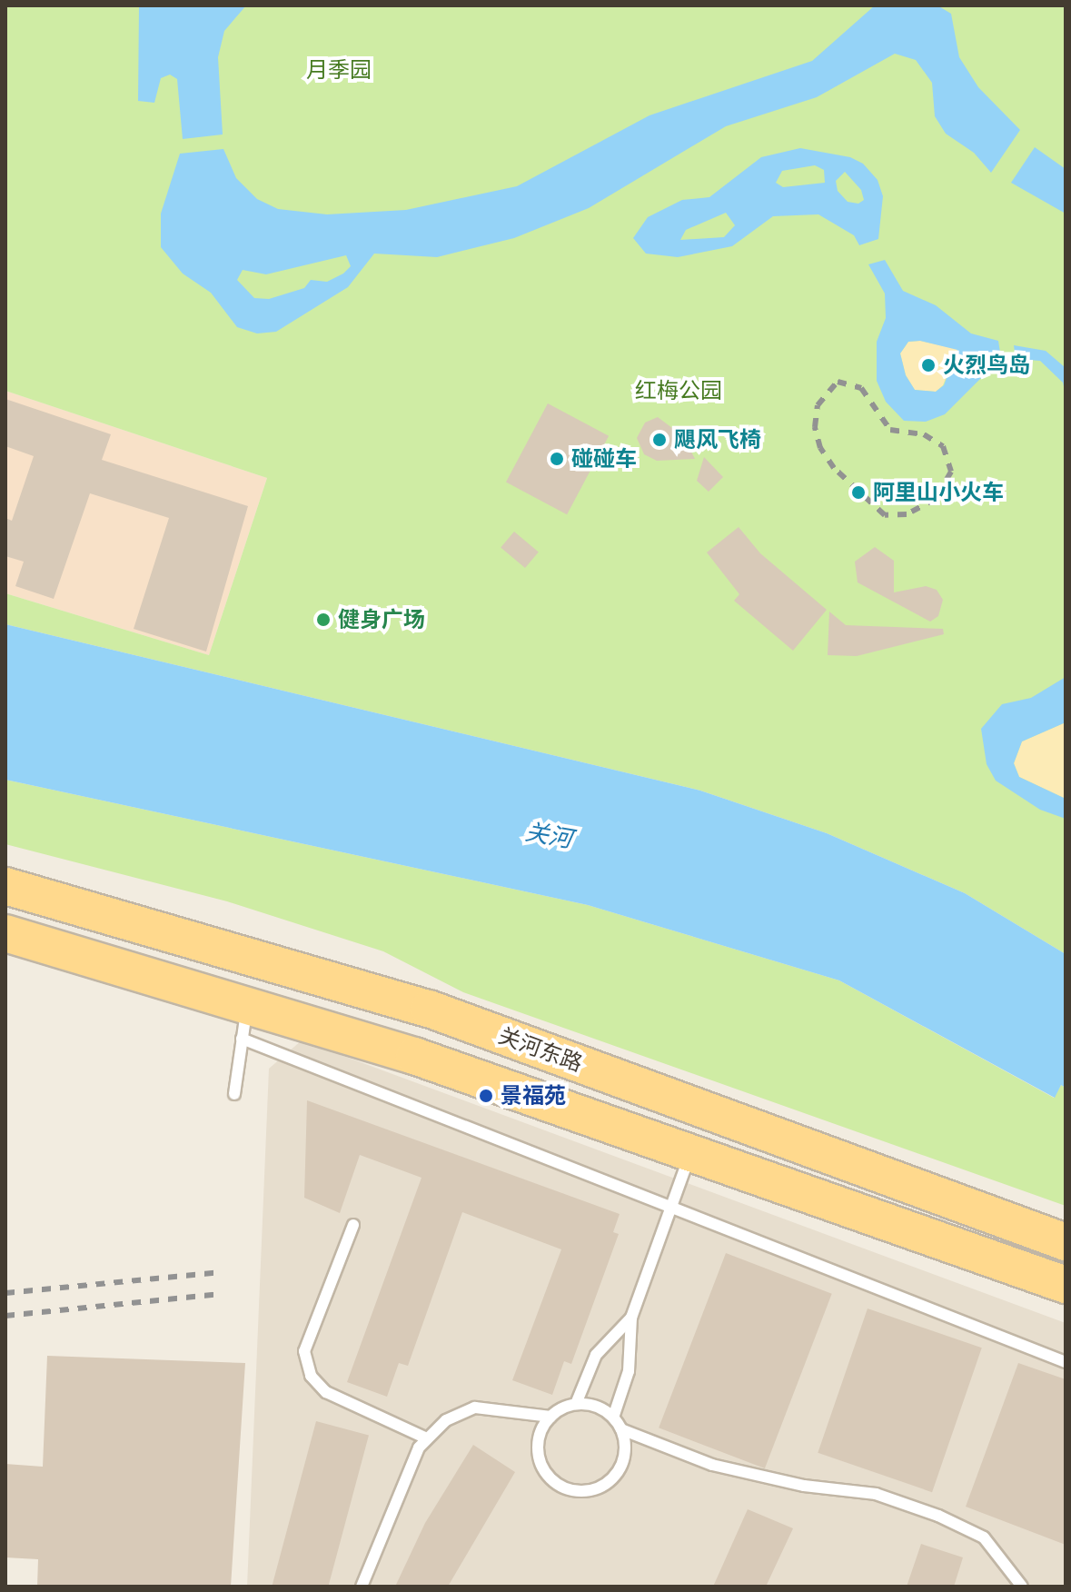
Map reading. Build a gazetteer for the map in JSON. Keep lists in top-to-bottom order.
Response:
{
  "streets": {
    "main road": ["关河东路"]
  },
  "water": ["关河"],
  "parks": ["月季园", "红梅公园"],
  "places": [
    "火烈鸟岛",
    "飓风飞椅",
    "碰碰车",
    "阿里山小火车",
    "健身广场",
    "景福苑"
  ]
}
